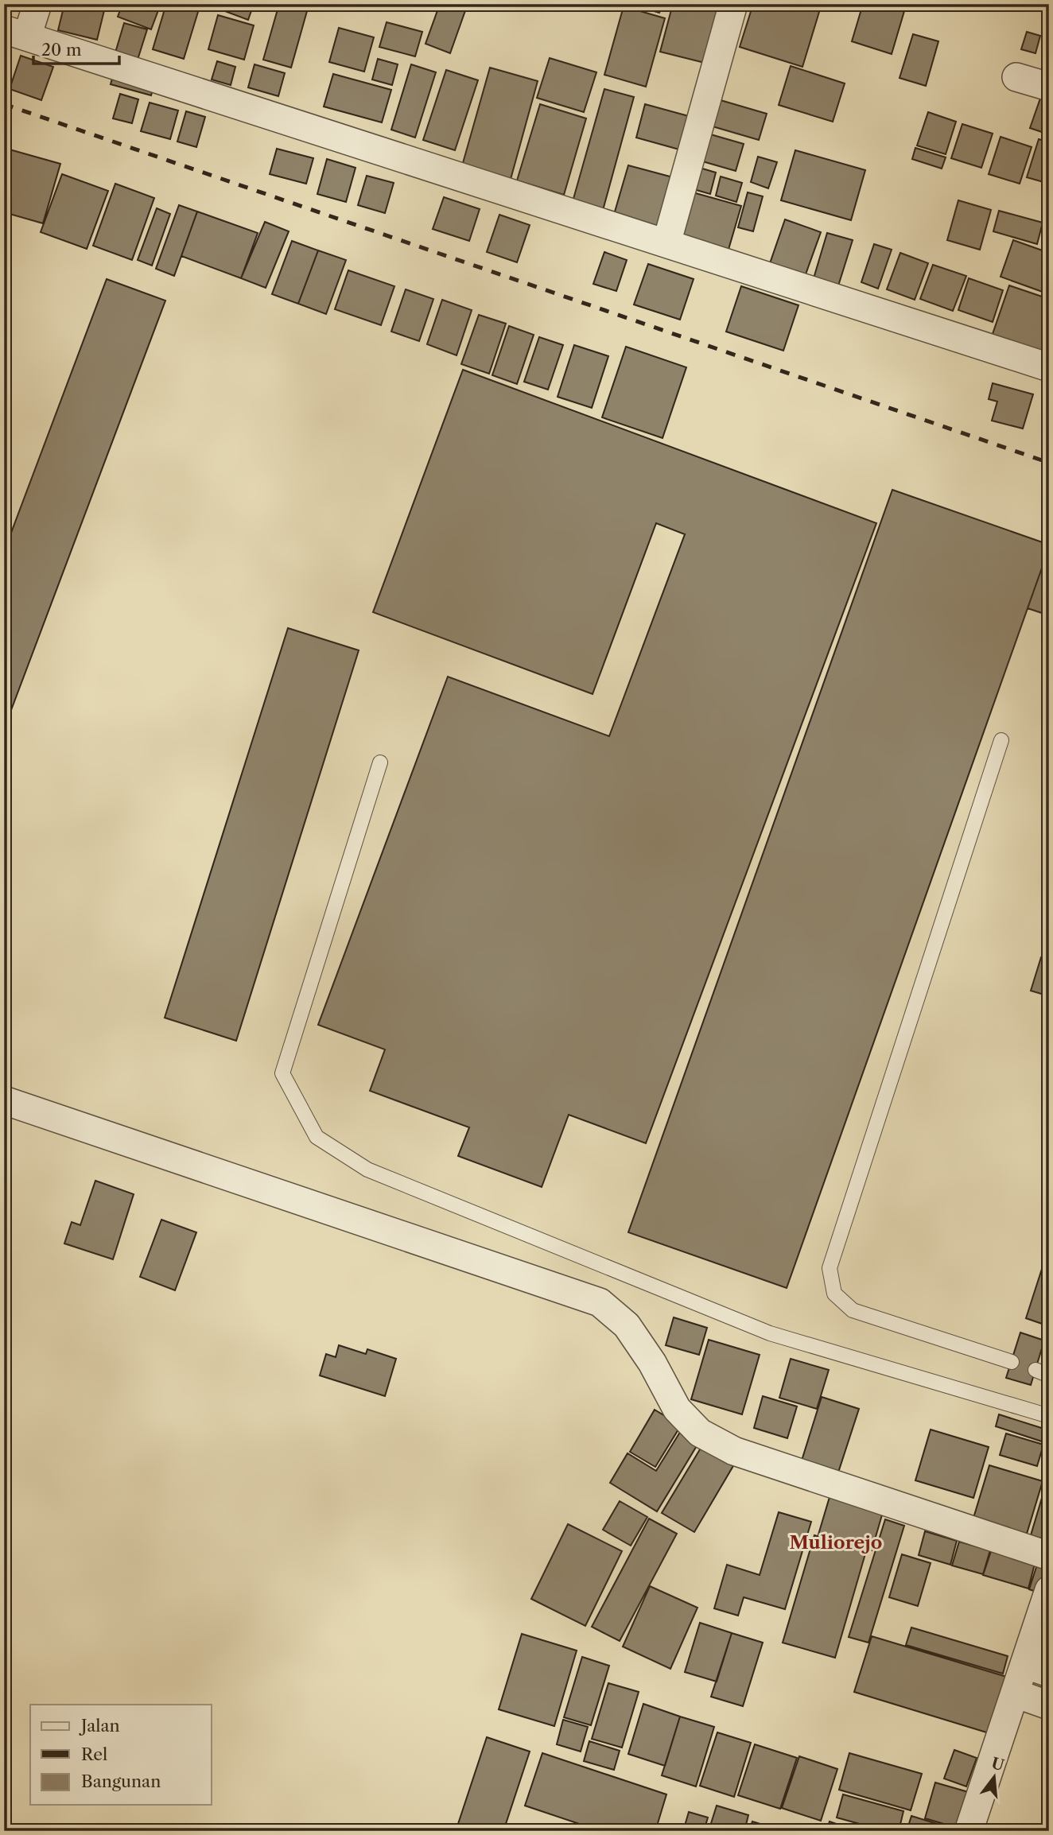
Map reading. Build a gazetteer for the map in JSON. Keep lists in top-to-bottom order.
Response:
{
  "districts": ["Muliorejo"],
  "legend": ["Jalan", "Rel", "Bangunan"],
  "scale_bar": "20 m",
  "north": "top"
}
